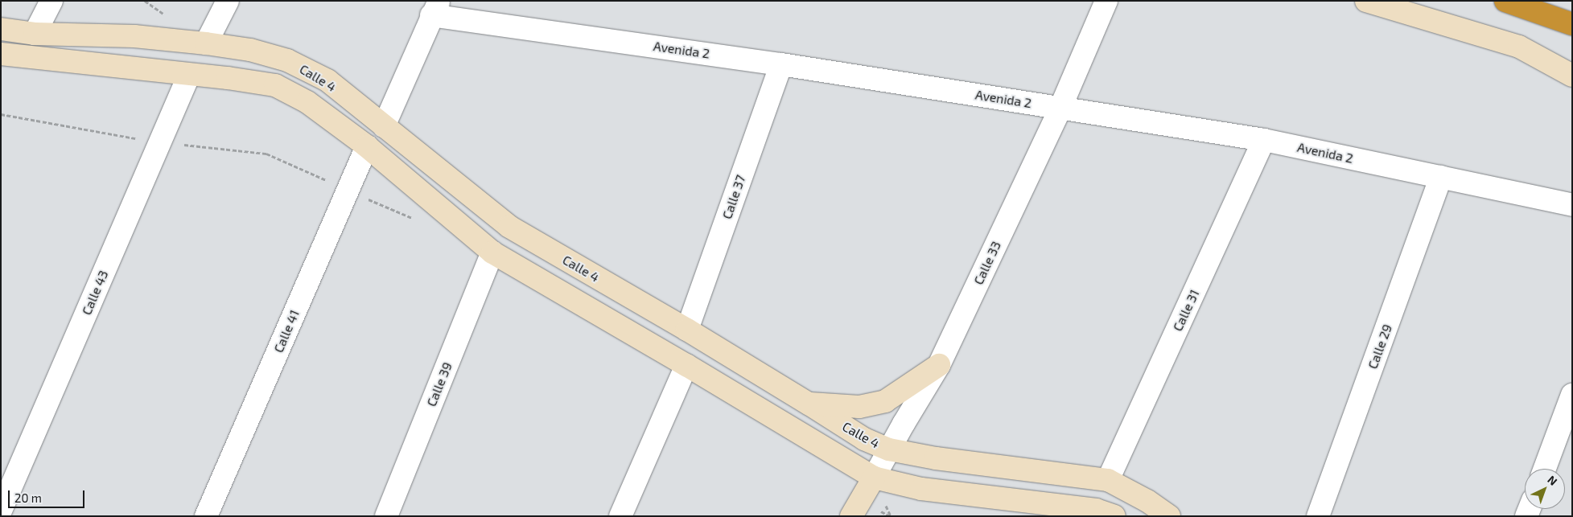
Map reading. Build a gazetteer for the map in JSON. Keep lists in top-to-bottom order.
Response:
{
  "streets": {
    "main road": ["Calle 4", "Calle 33"],
    "street": [
      "Avenida 2",
      "Calle 37",
      "Calle 43",
      "Calle 31",
      "Calle 41",
      "Calle 29",
      "Calle 39"
    ]
  },
  "crossings": [
    ["Avenida 2", "Calle 37"],
    ["Avenida 2", "Calle 33"],
    ["Avenida 2", "Calle 31"],
    ["Avenida 2", "Calle 29"],
    ["Calle 4", "Calle 37"],
    ["Calle 4", "Calle 33"],
    ["Calle 4", "Calle 43"],
    ["Calle 4", "Calle 31"],
    ["Calle 4", "Calle 41"],
    ["Calle 4", "Calle 39"]
  ],
  "scale_bar": "20 m",
  "north": "top right"
}
